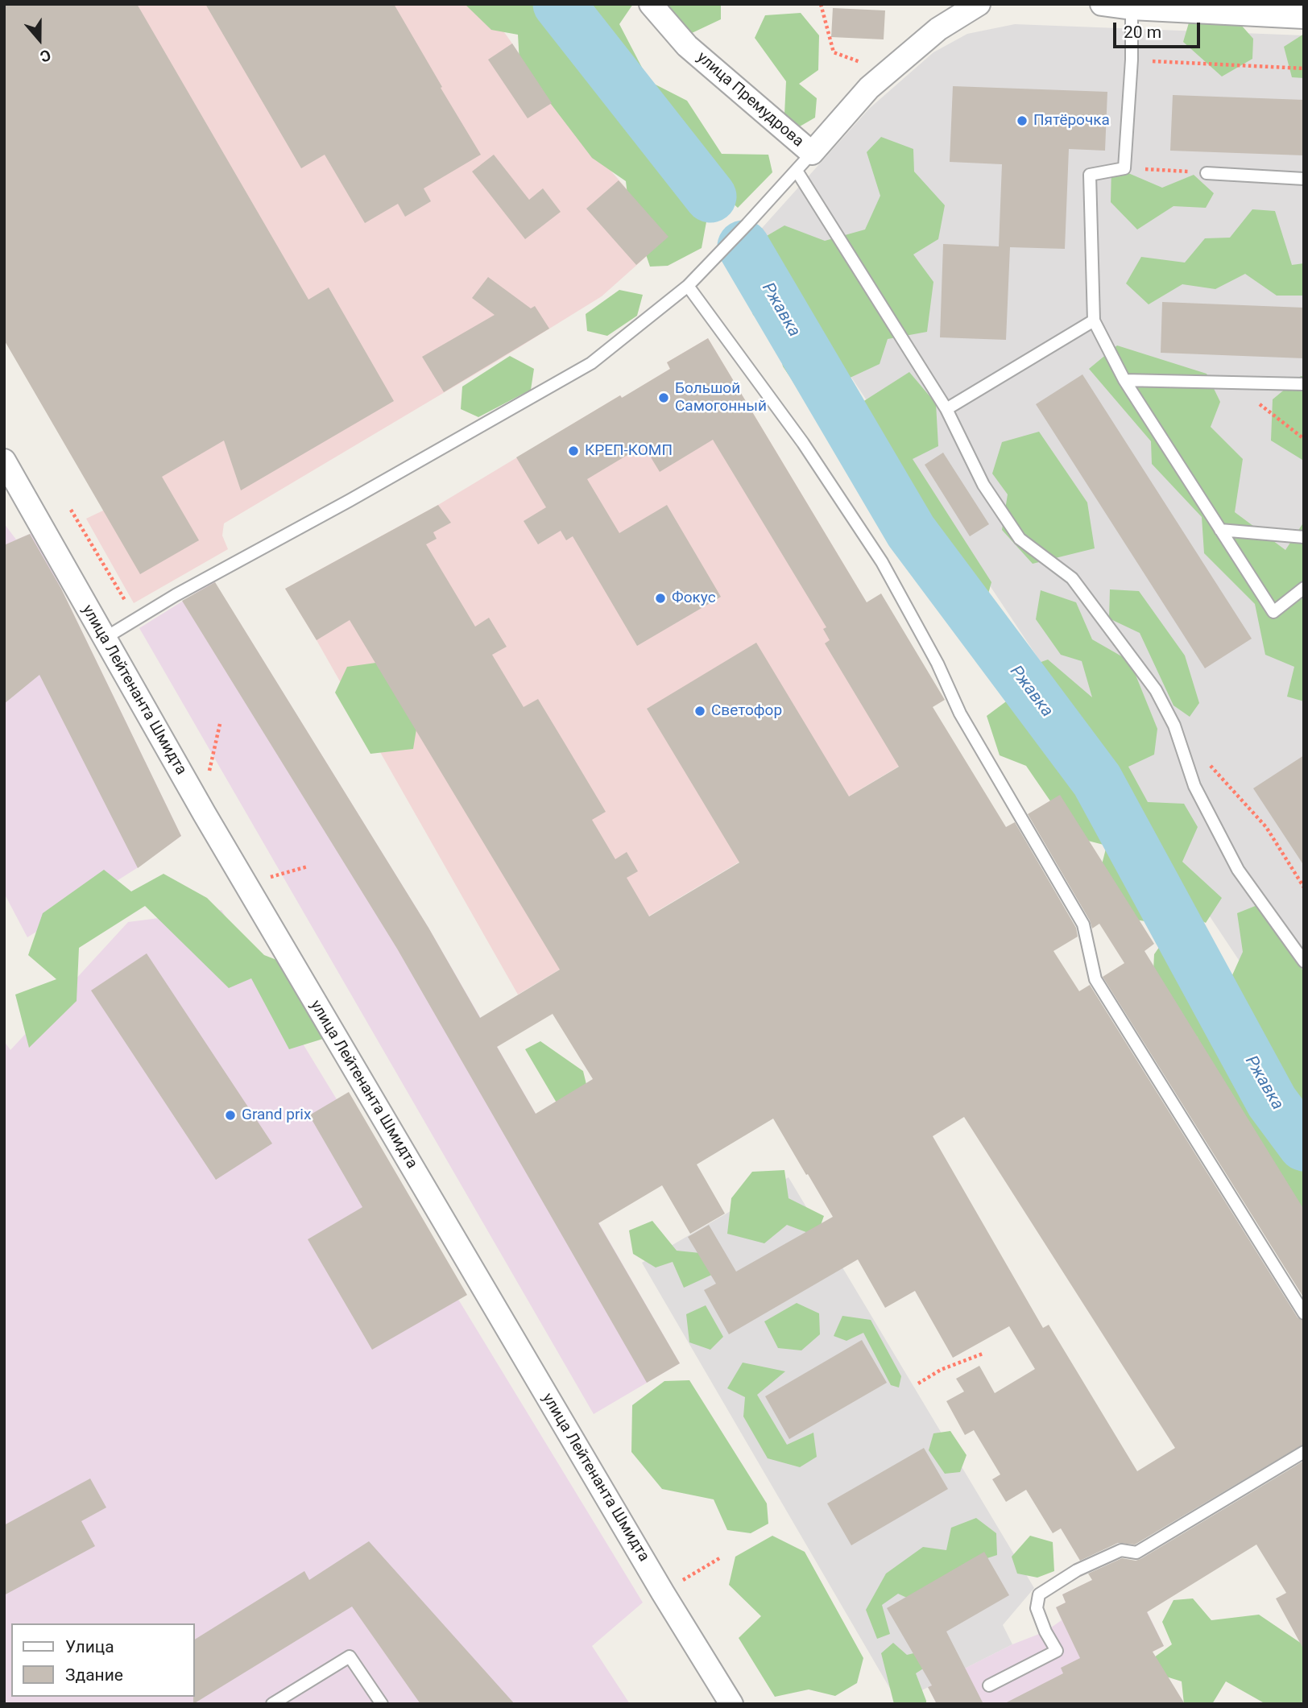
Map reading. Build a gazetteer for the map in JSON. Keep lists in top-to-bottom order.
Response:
{
  "streets": {
    "street": ["улица Премудрова", "улица Лейтенанта Шмидта"]
  },
  "water": ["Ржавка"],
  "places": [
    "Пятёрочка",
    "Большой Самогонный",
    "КРЕП-КОМП",
    "Фокус",
    "Светофор",
    "Grand prix"
  ],
  "legend": ["Улица", "Здание"],
  "scale_bar": "20 m",
  "north": "bottom"
}
